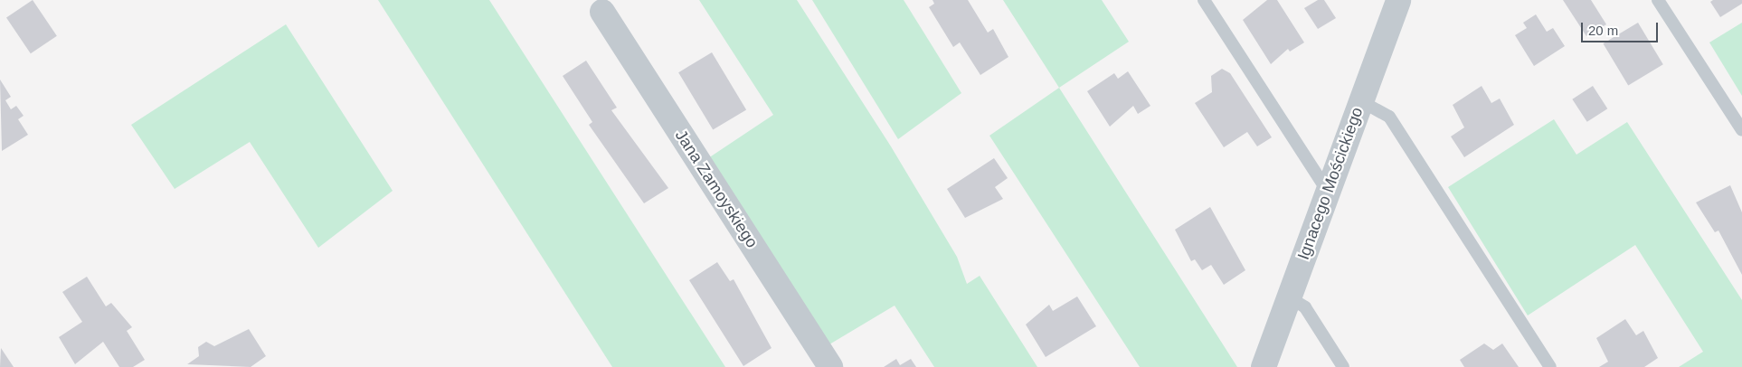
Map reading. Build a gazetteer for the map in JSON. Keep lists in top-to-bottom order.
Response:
{
  "streets": {
    "street": ["Ignacego Mościckiego", "Jana Zamoyskiego"]
  },
  "scale_bar": "20 m"
}
